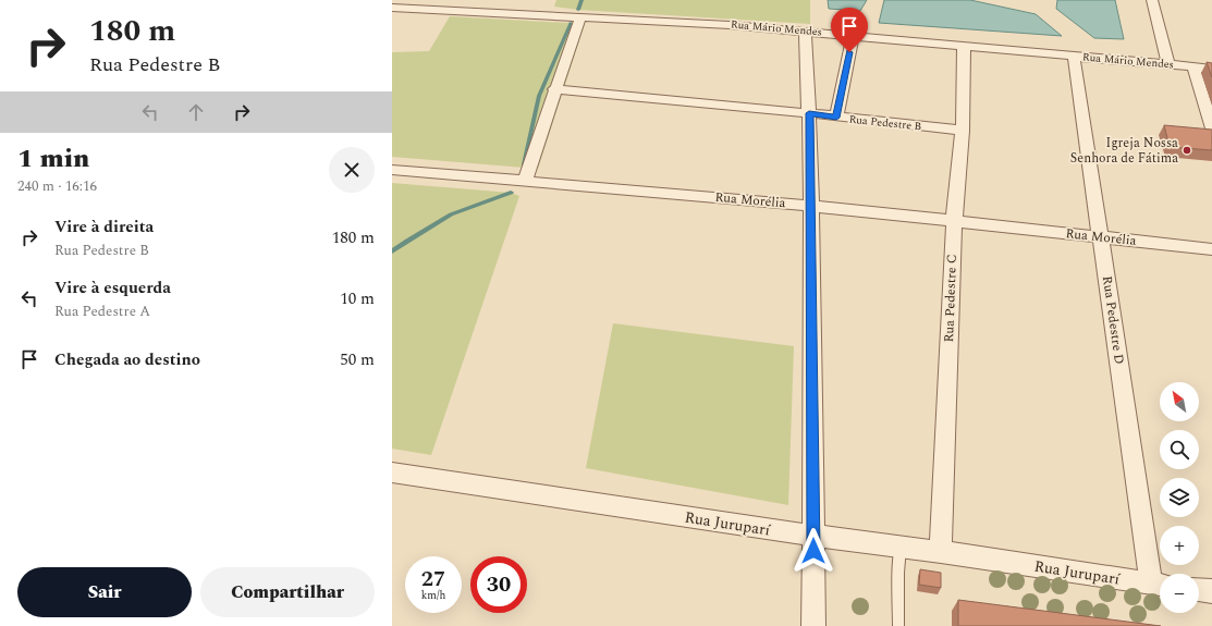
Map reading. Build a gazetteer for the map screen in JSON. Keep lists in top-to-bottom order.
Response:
{
  "streets": {
    "street": [
      "Rua Mário Mendes",
      "Rua Pedestre B",
      "Rua Morélia",
      "Rua Pedestre C",
      "Rua Pedestre D",
      "Rua Juruparí"
    ]
  },
  "crossings": [
    ["Rua Mário Mendes", "Rua Pedestre C"],
    ["Rua Mário Mendes", "Rua Pedestre D"],
    ["Rua Pedestre B", "Rua Pedestre C"],
    ["Rua Morélia", "Rua Pedestre C"],
    ["Rua Morélia", "Rua Pedestre D"],
    ["Rua Pedestre C", "Rua Juruparí"],
    ["Rua Pedestre D", "Rua Juruparí"]
  ],
  "places": ["Igreja Nossa Senhora de Fátima"],
  "north": "top left",
  "page": {
    "turn": ["180 m", "Rua Pedestre B"],
    "heading": ["1 min", "240 m · 16:16"],
    "list": [
      {
        "name": "Vire à direita",
        "note": "Rua Pedestre B",
        "value": "180 m"
      },
      {
        "name": "Vire à esquerda",
        "note": "Rua Pedestre A",
        "value": "10 m"
      },
      {
        "name": "Chegada ao destino",
        "value": "50 m"
      }
    ],
    "map_buttons": ["+", "−"],
    "speed": "27 km/h",
    "limit": "30",
    "buttons": ["Sair", "Compartilhar"]
  }
}
